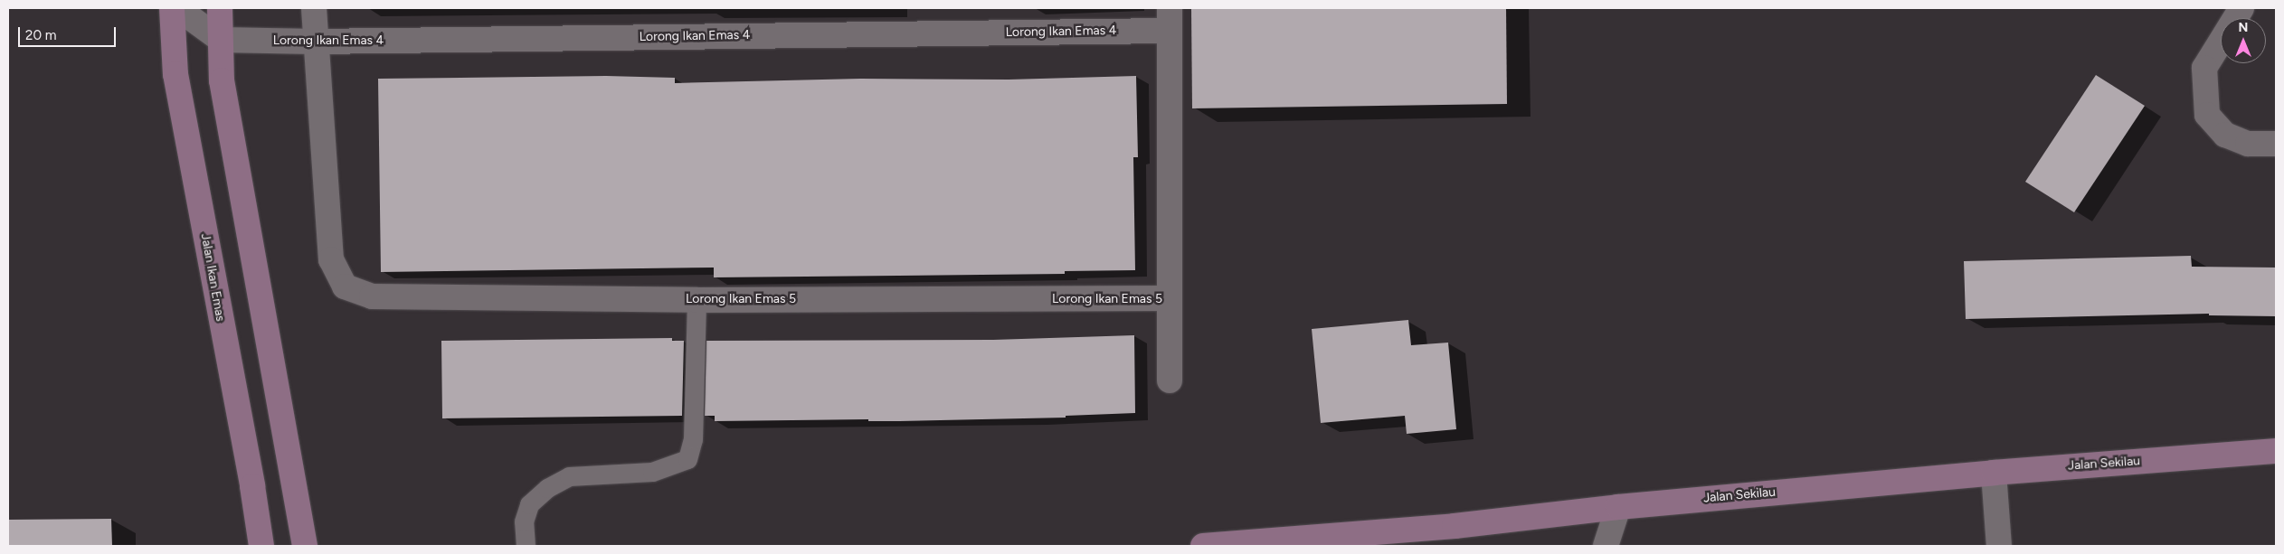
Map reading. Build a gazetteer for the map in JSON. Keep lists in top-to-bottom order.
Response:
{
  "streets": {
    "street": [
      "Lorong Ikan Emas 4",
      "Jalan Ikan Emas",
      "Lorong Ikan Emas 5",
      "Jalan Sekilau"
    ]
  },
  "crossings": [
    ["Lorong Ikan Emas 4", "Lorong Ikan Emas 5"]
  ],
  "scale_bar": "20 m",
  "north": "top"
}
